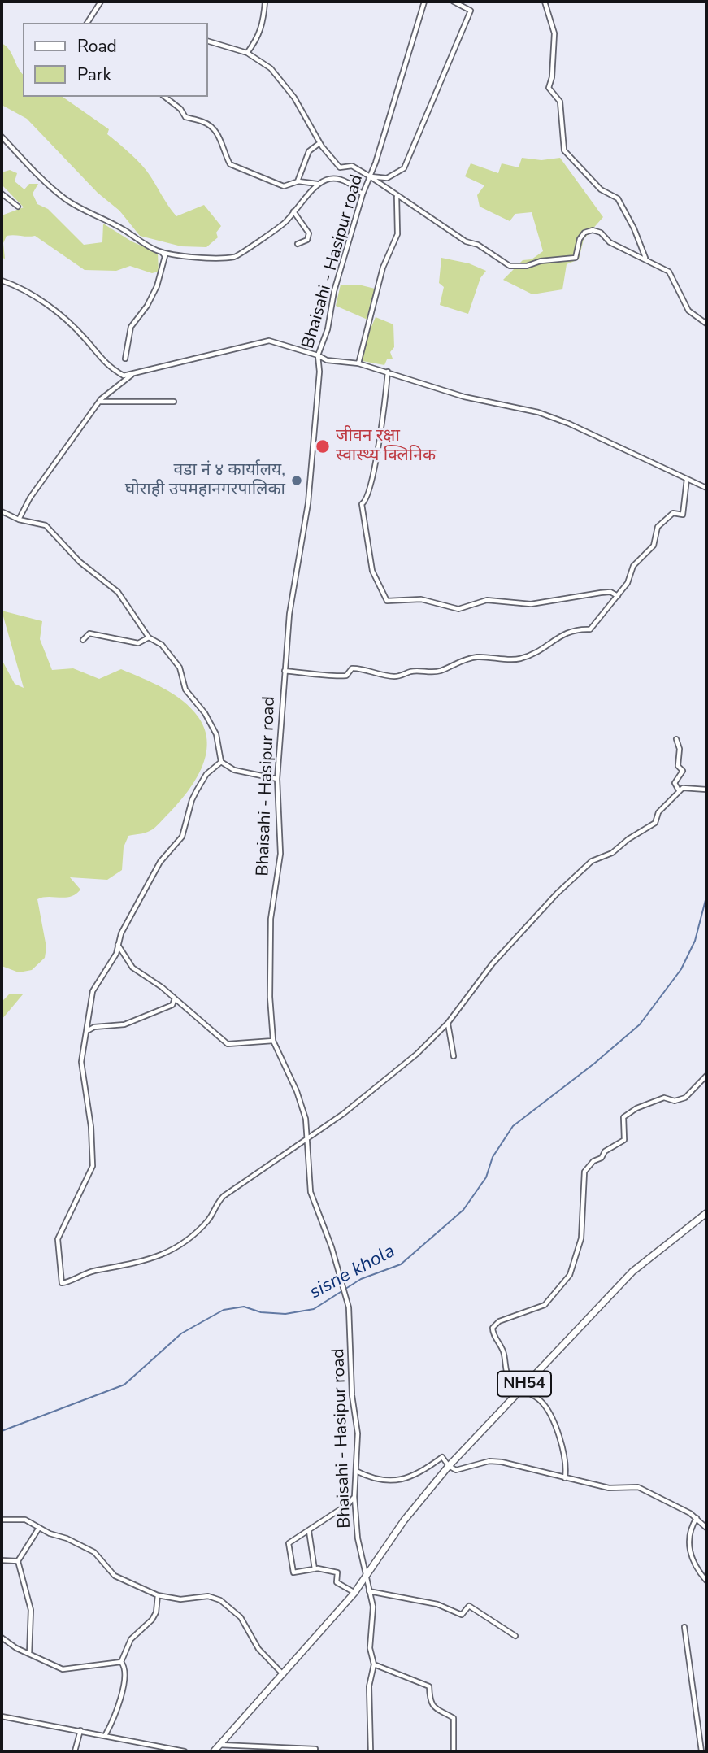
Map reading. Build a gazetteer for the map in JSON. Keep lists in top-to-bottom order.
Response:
{
  "streets": {
    "main road": ["NH54"],
    "street": ["Bhaisahi - Hasipur road"]
  },
  "crossings": [
    ["Bhaisahi - Hasipur road", "NH54"]
  ],
  "water": ["sisne khola"],
  "places": ["जीवन रक्षा स्वास्थ्य क्लिनिक", "वडा नं ४ कार्यालय, घोराही उपमहानगरपालिका"],
  "legend": ["Road", "Park"]
}
